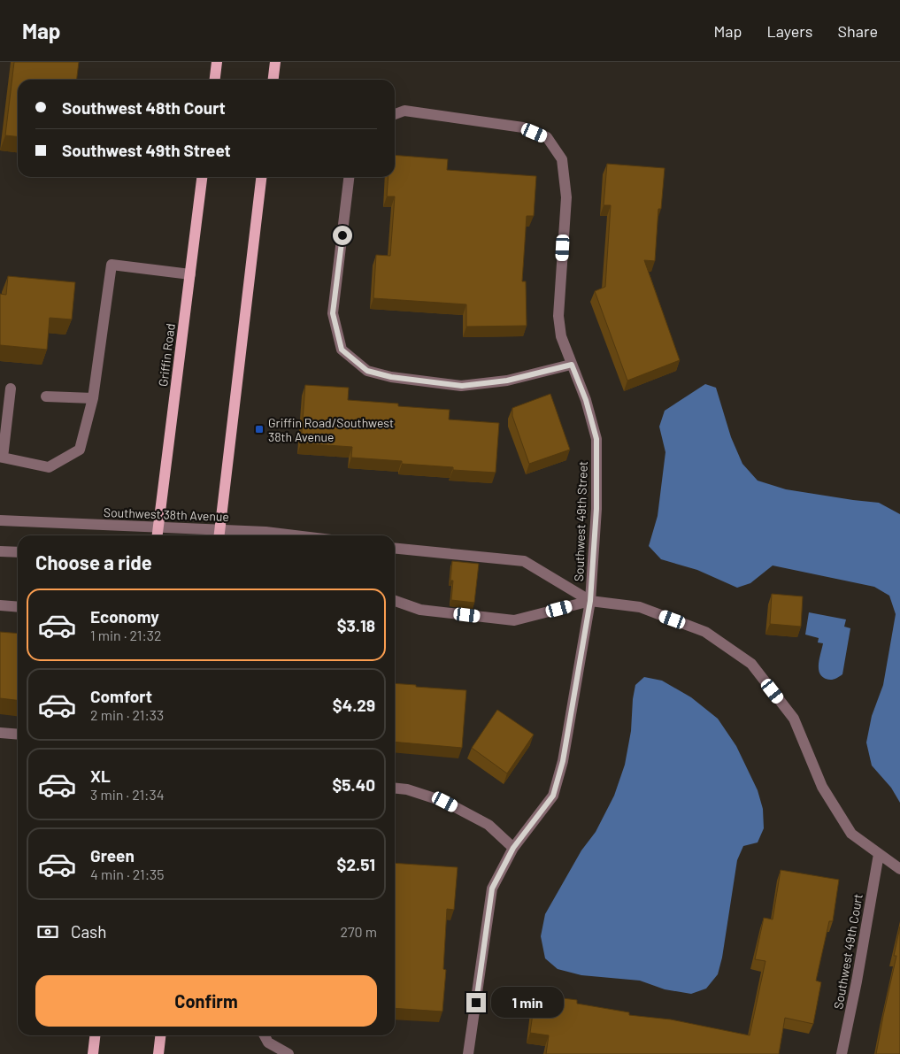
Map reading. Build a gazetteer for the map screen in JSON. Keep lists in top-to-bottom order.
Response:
{
  "streets": {
    "main road": ["Griffin Road"],
    "street": ["Southwest 38th Avenue", "Southwest 49th Street", "Southwest 49th Court"]
  },
  "crossings": [
    ["Griffin Road", "Southwest 38th Avenue"]
  ],
  "places": {
    "transit": ["Griffin Road/Southwest 38th Avenue"]
  },
  "page": {
    "header": "Map",
    "nav": ["Map", "Layers", "Share"],
    "banner": ["Southwest 48th Court", "Southwest 49th Street"],
    "heading": "Choose a ride",
    "list": [
      {
        "name": "Economy",
        "note": "1 min · 21:32",
        "value": "$3.18"
      },
      {
        "name": "Comfort",
        "note": "2 min · 21:33",
        "value": "$4.29"
      },
      {
        "name": "XL",
        "note": "3 min · 21:34",
        "value": "$5.40"
      },
      {
        "name": "Green",
        "note": "4 min · 21:35",
        "value": "$2.51"
      }
    ],
    "pay": ["Cash", "270 m"],
    "buttons": "Confirm",
    "bubble": "1 min"
  }
}
